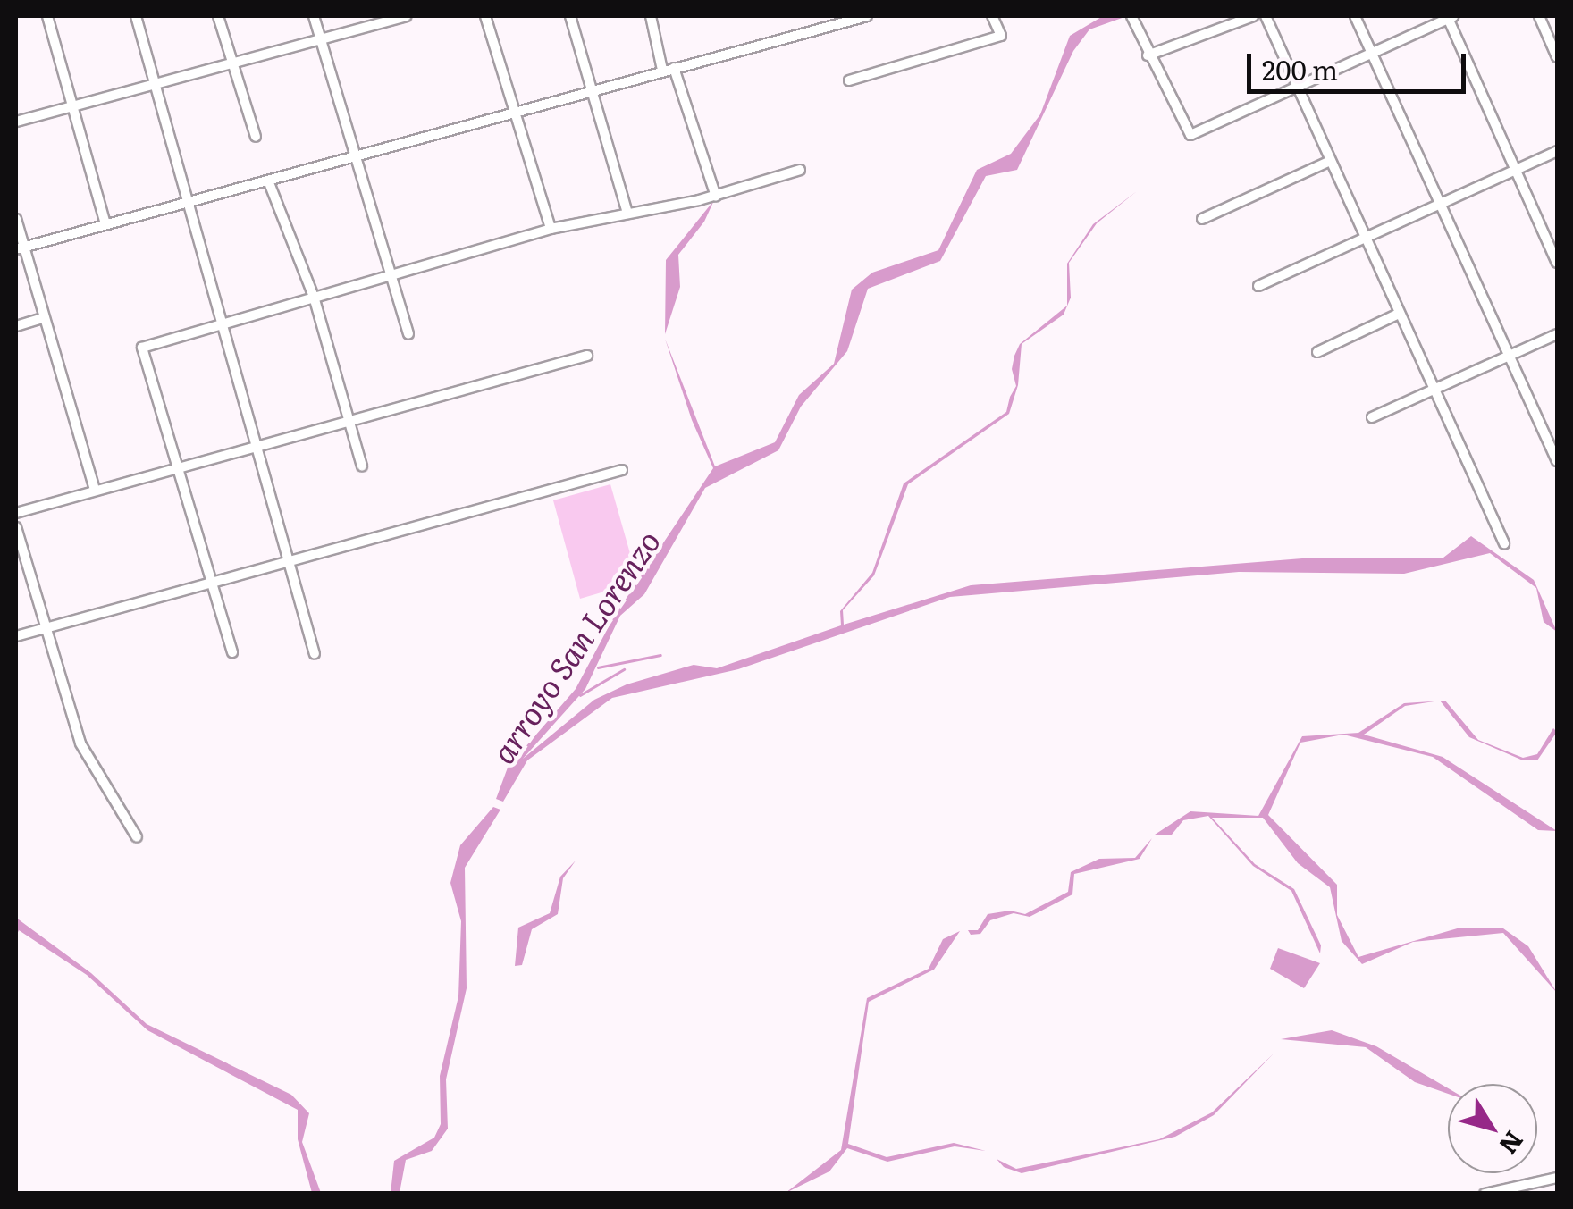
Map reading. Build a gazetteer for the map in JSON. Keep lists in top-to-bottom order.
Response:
{
  "water": ["arroyo San Lorenzo"],
  "scale_bar": "200 m",
  "north": "bottom right"
}
